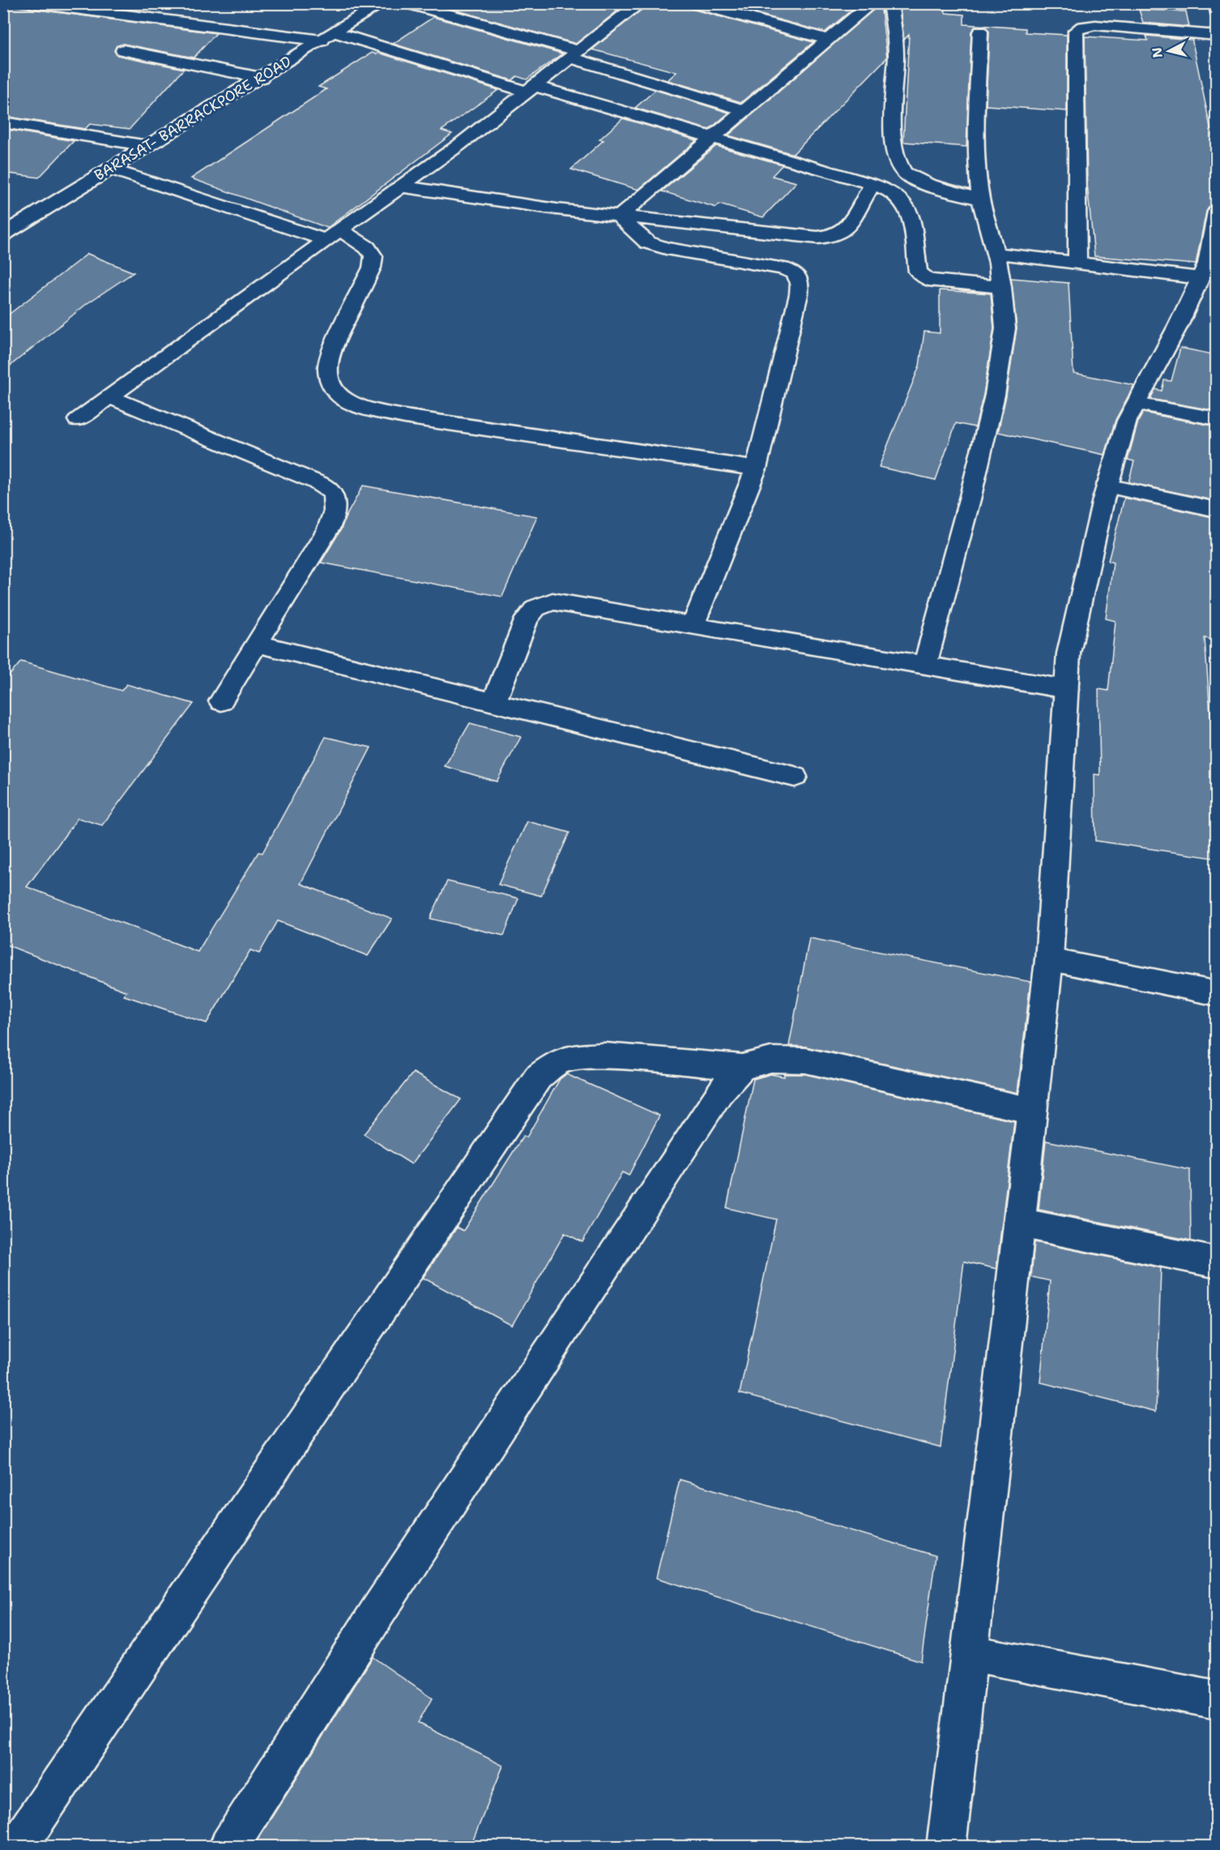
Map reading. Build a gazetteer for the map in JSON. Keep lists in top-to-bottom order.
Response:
{
  "streets": {
    "street": ["BARASAT- BARRACKPORE ROAD"]
  },
  "north": "left"
}
